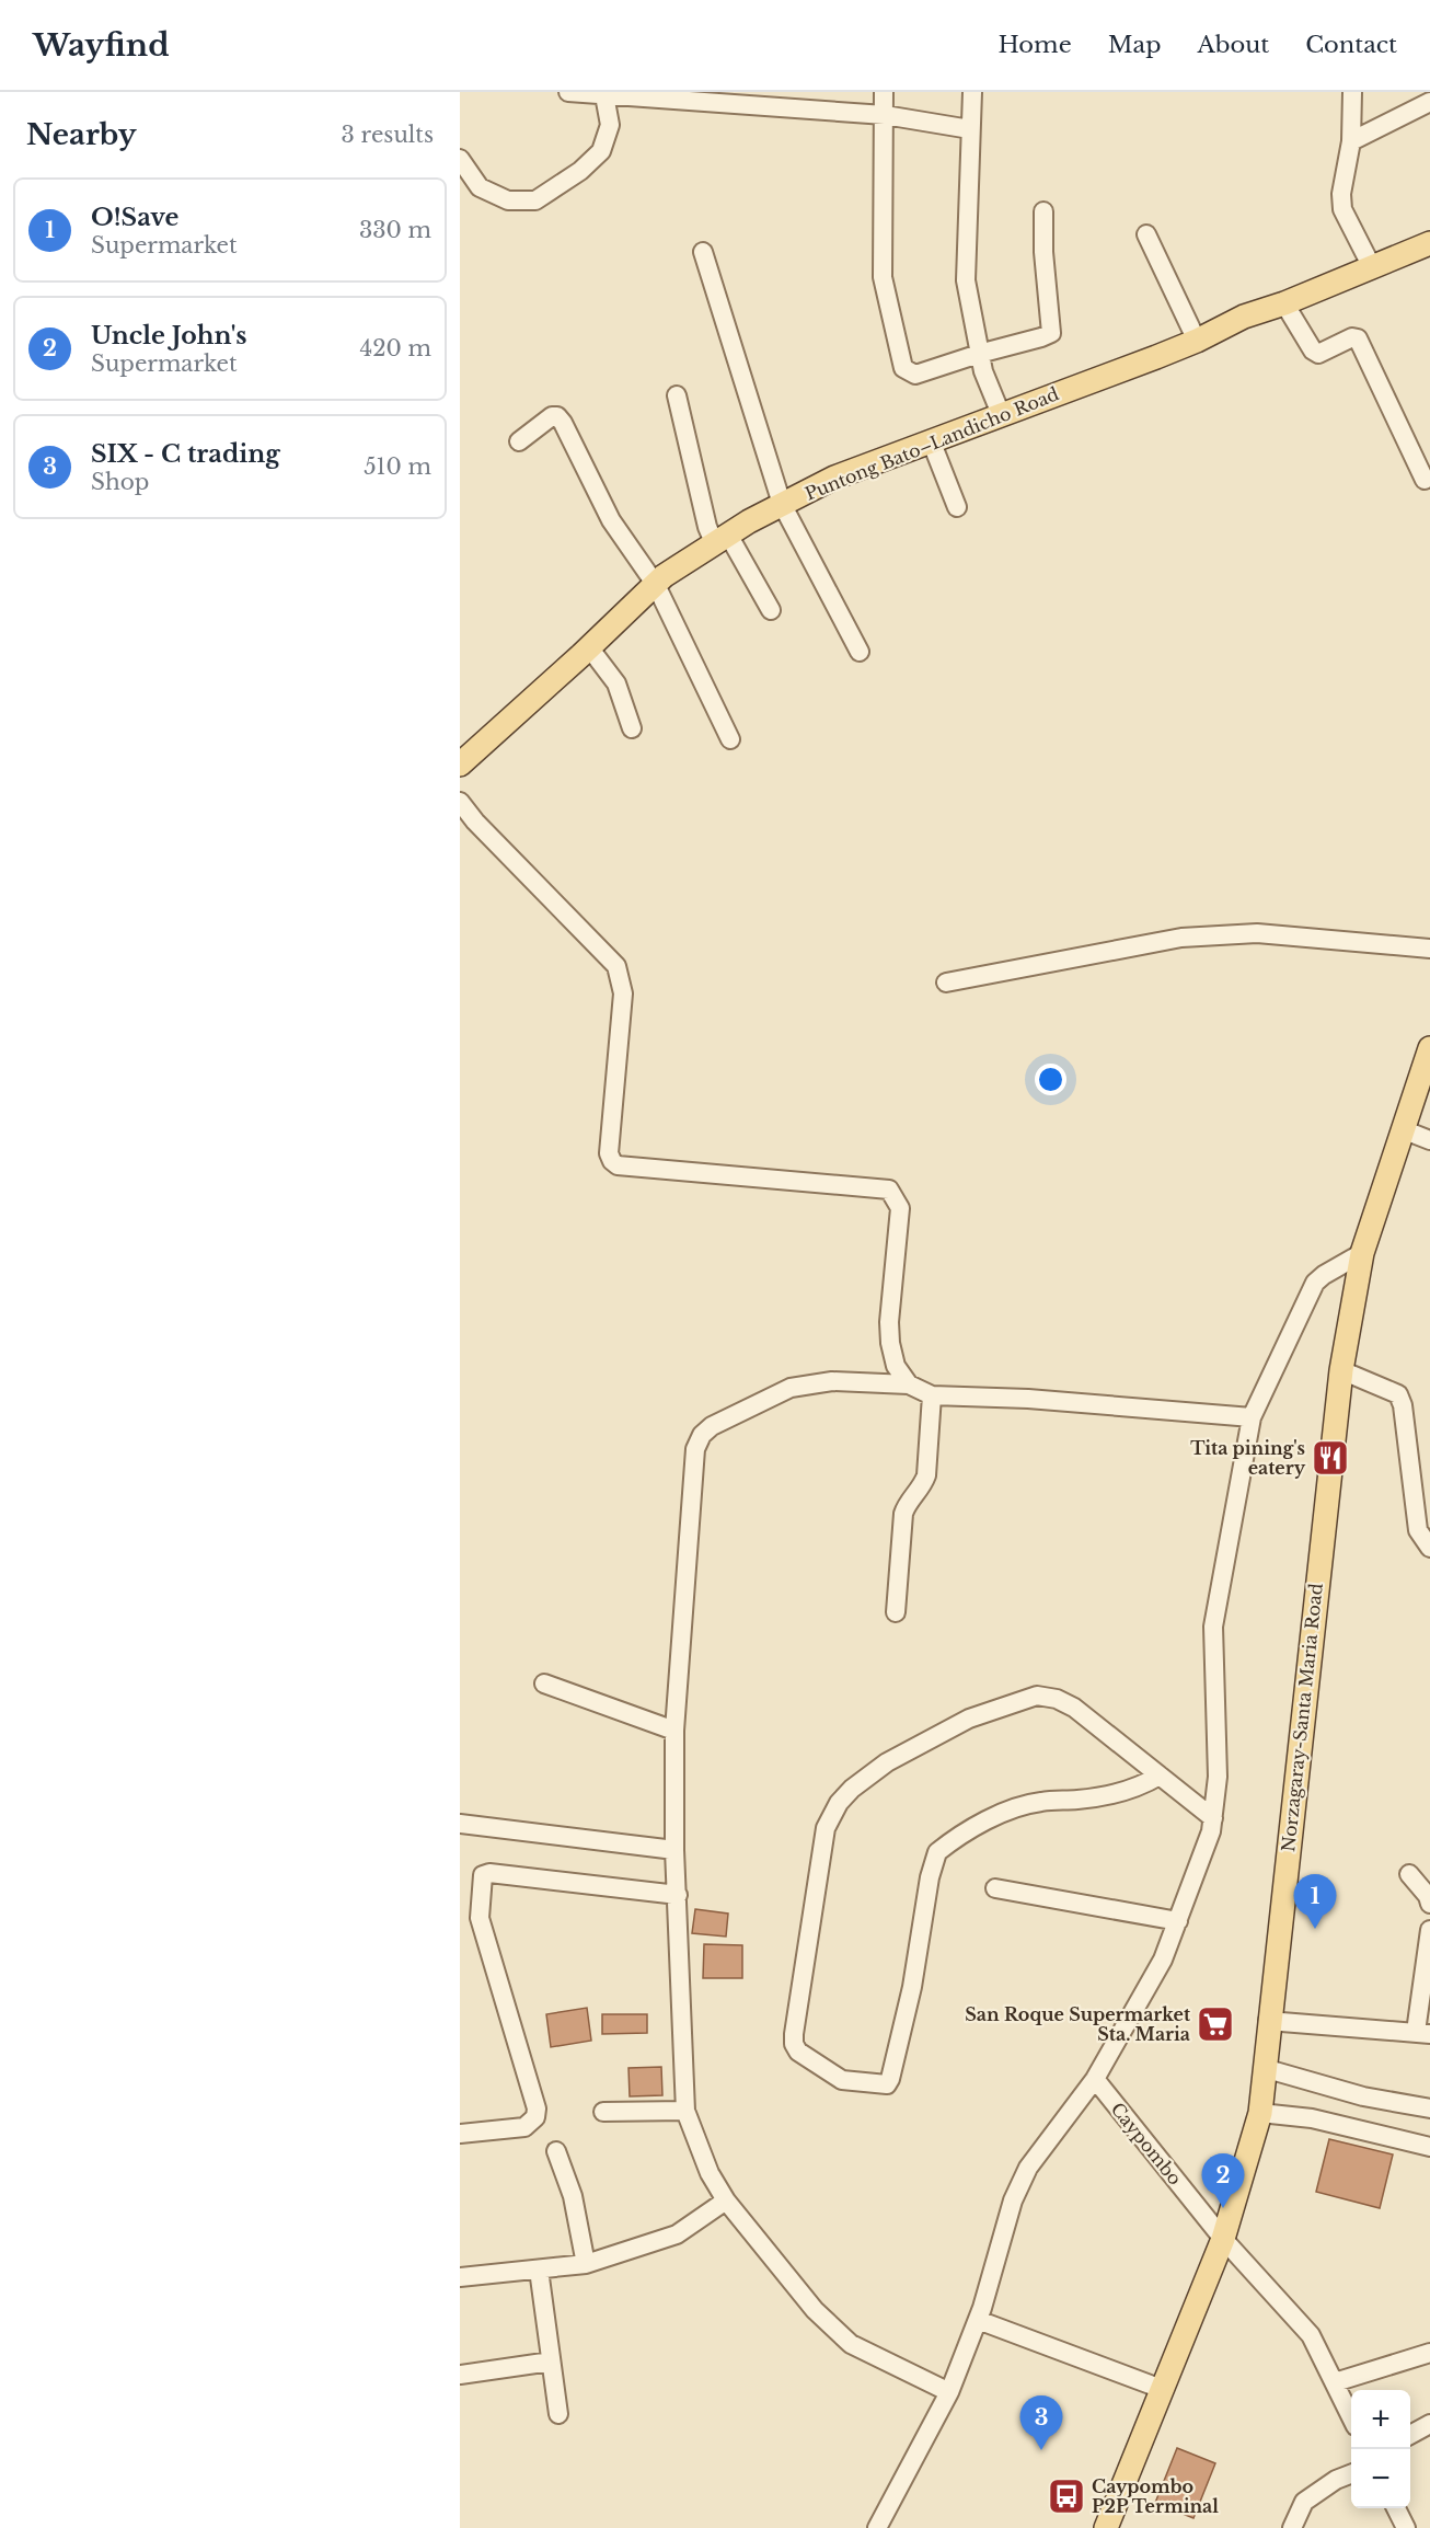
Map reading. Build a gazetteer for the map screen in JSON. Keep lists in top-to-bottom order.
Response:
{
  "streets": {
    "main road": ["Puntong Bato–Landicho Road", "Norzagaray-Santa Maria Road"],
    "street": ["Caypombo"]
  },
  "crossings": [
    ["Norzagaray-Santa Maria Road", "Caypombo"]
  ],
  "places": {
    "restaurant": ["Tita pining's eatery"],
    "supermarket": ["San Roque Supermarket Sta. Maria"],
    "bus stop": ["Caypombo P2P Terminal"]
  },
  "page": {
    "header": "Wayfind",
    "nav": [
      "Home",
      "Map",
      "About",
      "Contact"
    ],
    "heading": ["Nearby", "3 results"],
    "list": [
      {
        "mark": "1",
        "name": "O!Save",
        "note": "Supermarket",
        "value": "330 m"
      },
      {
        "mark": "2",
        "name": "Uncle John's",
        "note": "Supermarket",
        "value": "420 m"
      },
      {
        "mark": "3",
        "name": "SIX - C trading",
        "note": "Shop",
        "value": "510 m"
      }
    ],
    "pins": ["1", "2", "3"],
    "map_buttons": ["+", "−"]
  }
}
